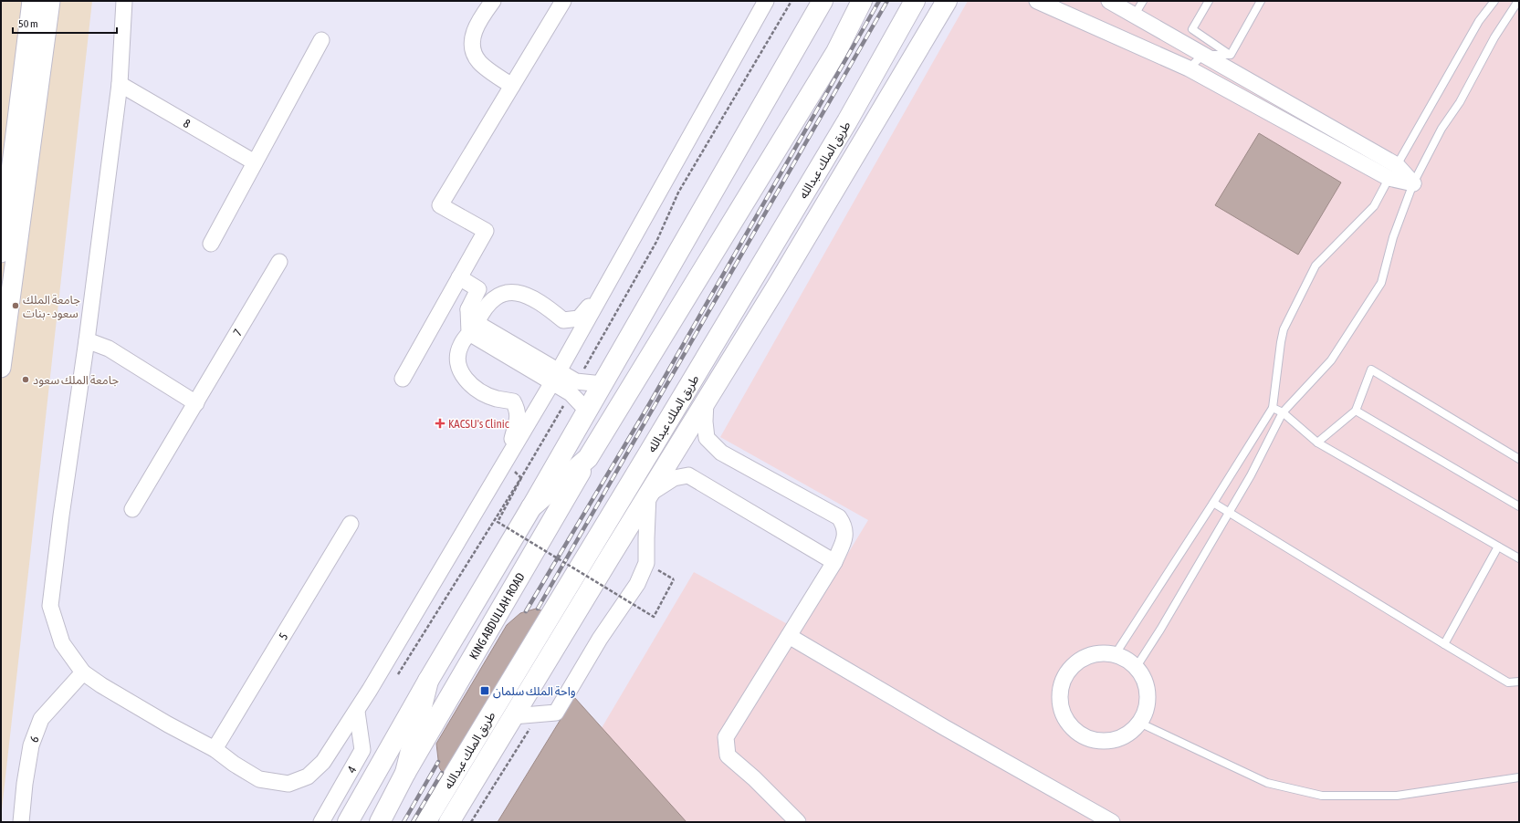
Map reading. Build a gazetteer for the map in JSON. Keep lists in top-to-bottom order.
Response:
{
  "streets": {
    "main road": ["طريق الملك عبدالله", "KING ABDULLAH ROAD"],
    "street": [
      "8",
      "7",
      "5",
      "6",
      "4"
    ]
  },
  "places": {
    "other": ["جامعة الملك سعود - بنات", "جامعة الملك سعود"],
    "health": ["KACSU's Clinic"],
    "transit": ["واحة الملك سلمان"]
  },
  "scale_bar": "50 m"
}
